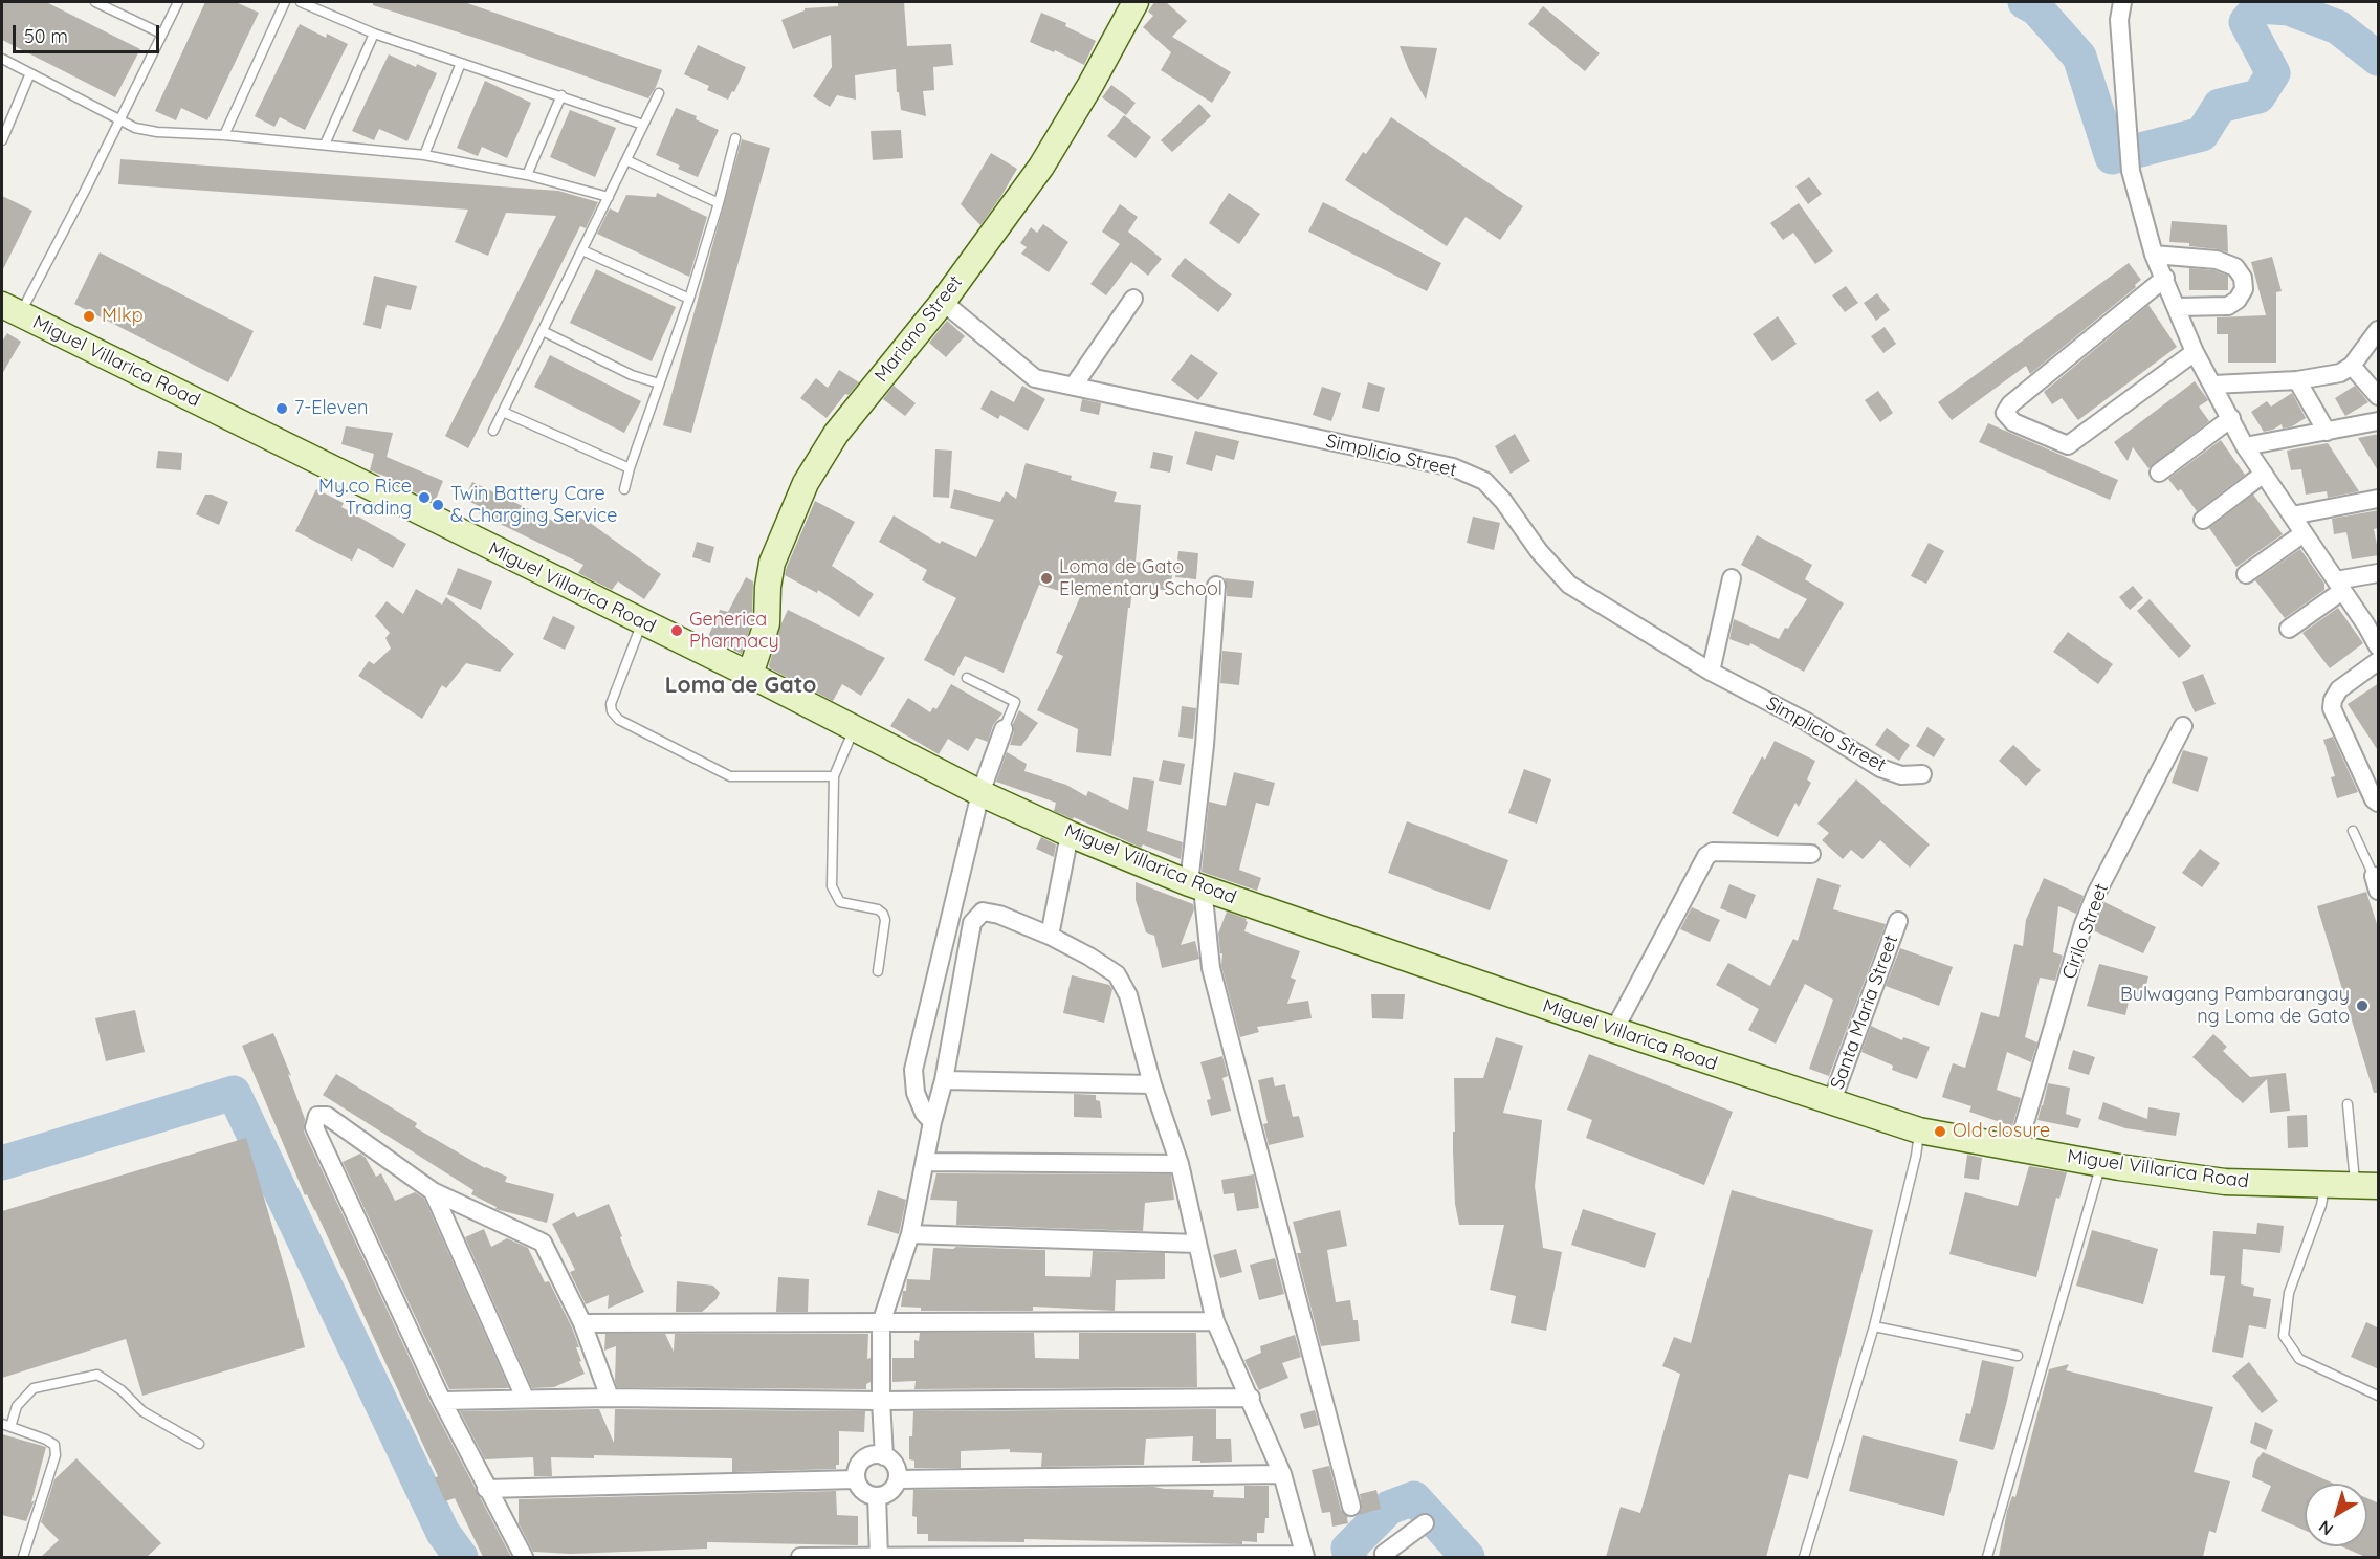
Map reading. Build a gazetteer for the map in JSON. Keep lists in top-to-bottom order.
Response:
{
  "streets": {
    "main road": ["Mariano Street", "Miguel Villarica Road"],
    "street": ["Simplicio Street", "Cirilo Street", "Santa Maria Street"]
  },
  "crossings": [
    ["Mariano Street", "Miguel Villarica Road"],
    ["Mariano Street", "Simplicio Street"],
    ["Miguel Villarica Road", "Cirilo Street"],
    ["Miguel Villarica Road", "Santa Maria Street"]
  ],
  "districts": ["Loma de Gato"],
  "places": [
    "Mlkp",
    "7-Eleven",
    "My.co Rice Trading",
    "Twin Battery Care & Charging Service",
    "Loma de Gato Elementary School",
    "Generica Pharmacy",
    "Bulwagang Pambarangay ng Loma de Gato",
    "Old closure"
  ],
  "scale_bar": "50 m",
  "north": "bottom left"
}
